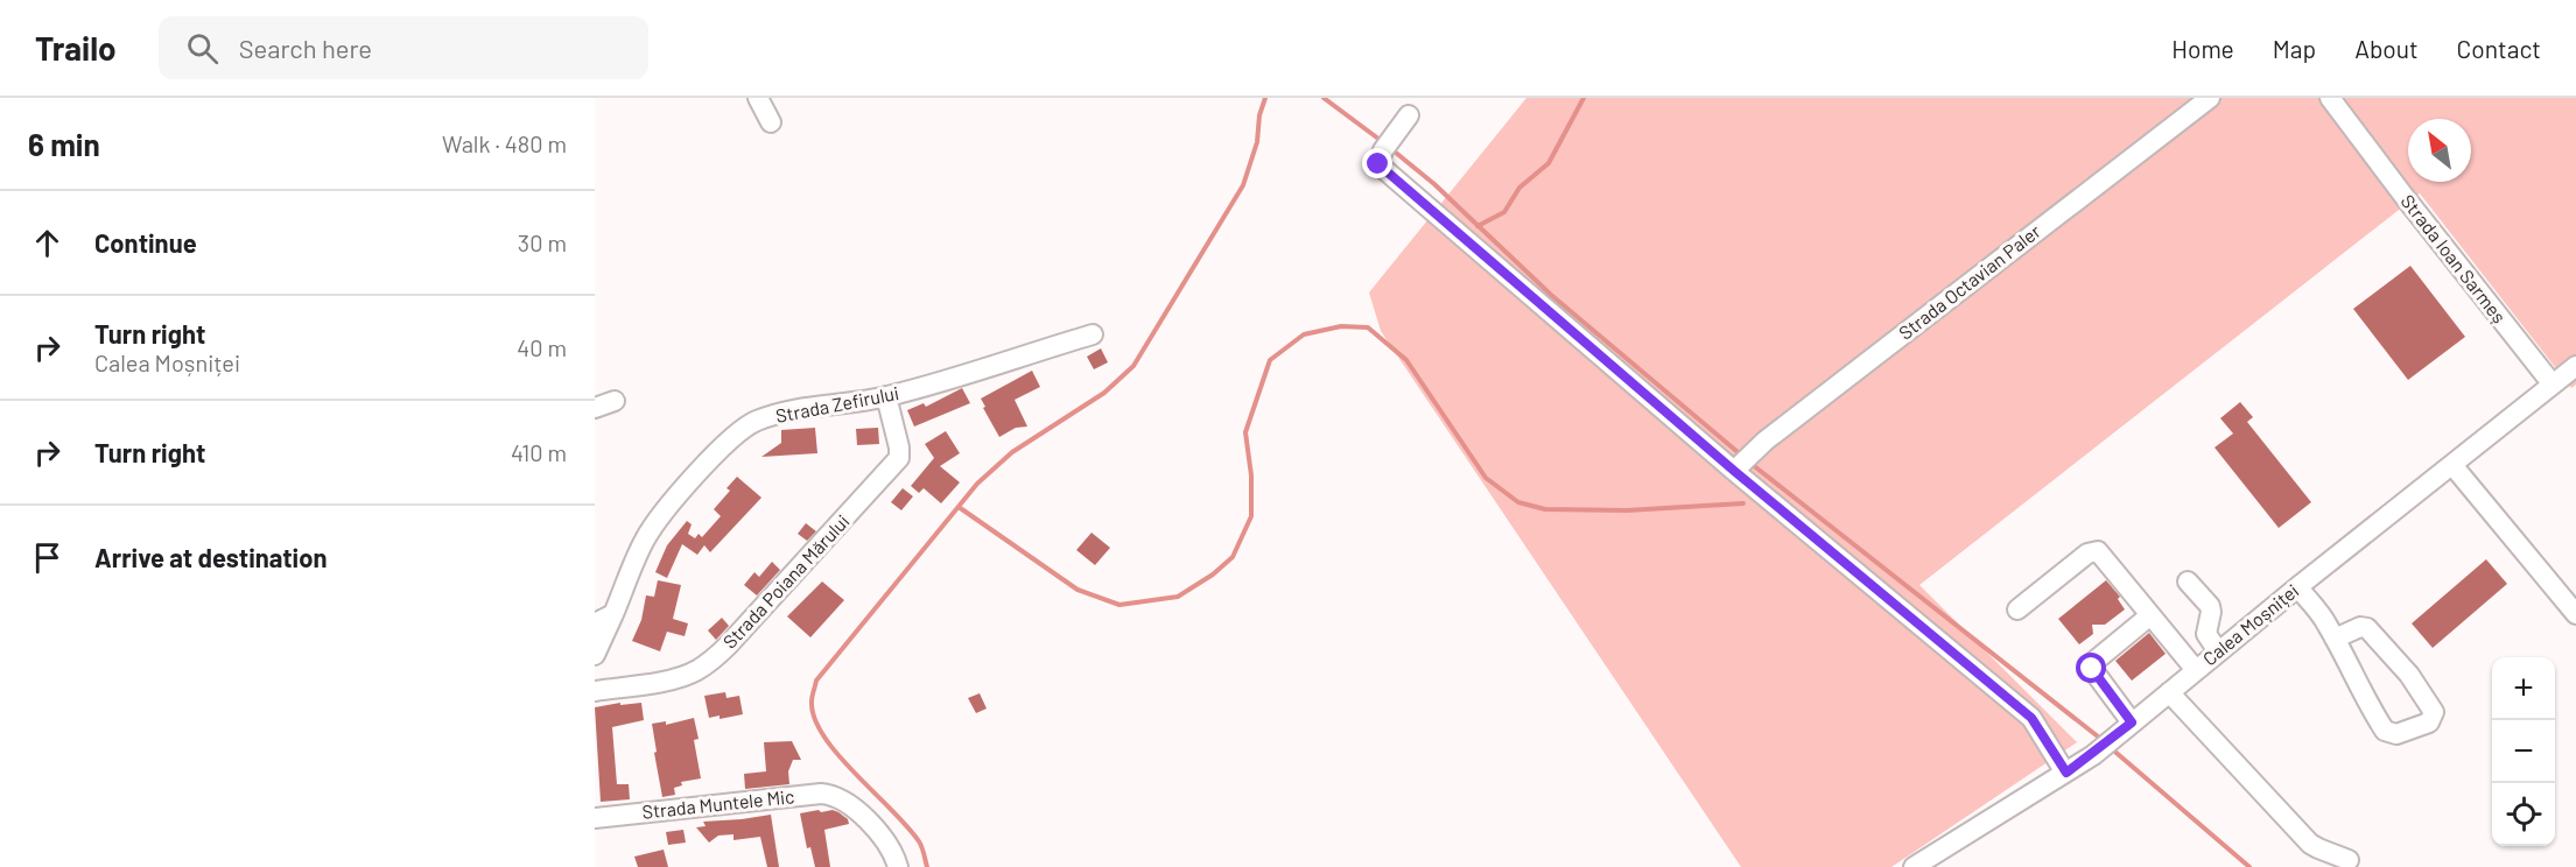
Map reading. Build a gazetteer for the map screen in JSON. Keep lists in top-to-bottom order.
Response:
{
  "streets": {
    "street": [
      "Strada Ioan Sarmeș",
      "Strada Octavian Paler",
      "Strada Zefirului",
      "Strada Poiana Mărului",
      "Calea Moșniței",
      "Strada Muntele Mic"
    ]
  },
  "crossings": [
    ["Strada Ioan Sarmeș", "Calea Moșniței"],
    ["Strada Zefirului", "Strada Poiana Mărului"]
  ],
  "north": "top left",
  "page": {
    "header": "Trailo",
    "search": "Search here",
    "nav": [
      "Home",
      "Map",
      "About",
      "Contact"
    ],
    "heading": ["6 min", "Walk · 480 m"],
    "list": [
      ["Continue", "30 m"],
      ["Turn right", "Calea Moșniței", "40 m"],
      ["Turn right", "410 m"],
      "Arrive at destination"
    ],
    "map_buttons": ["+", "−"]
  }
}
